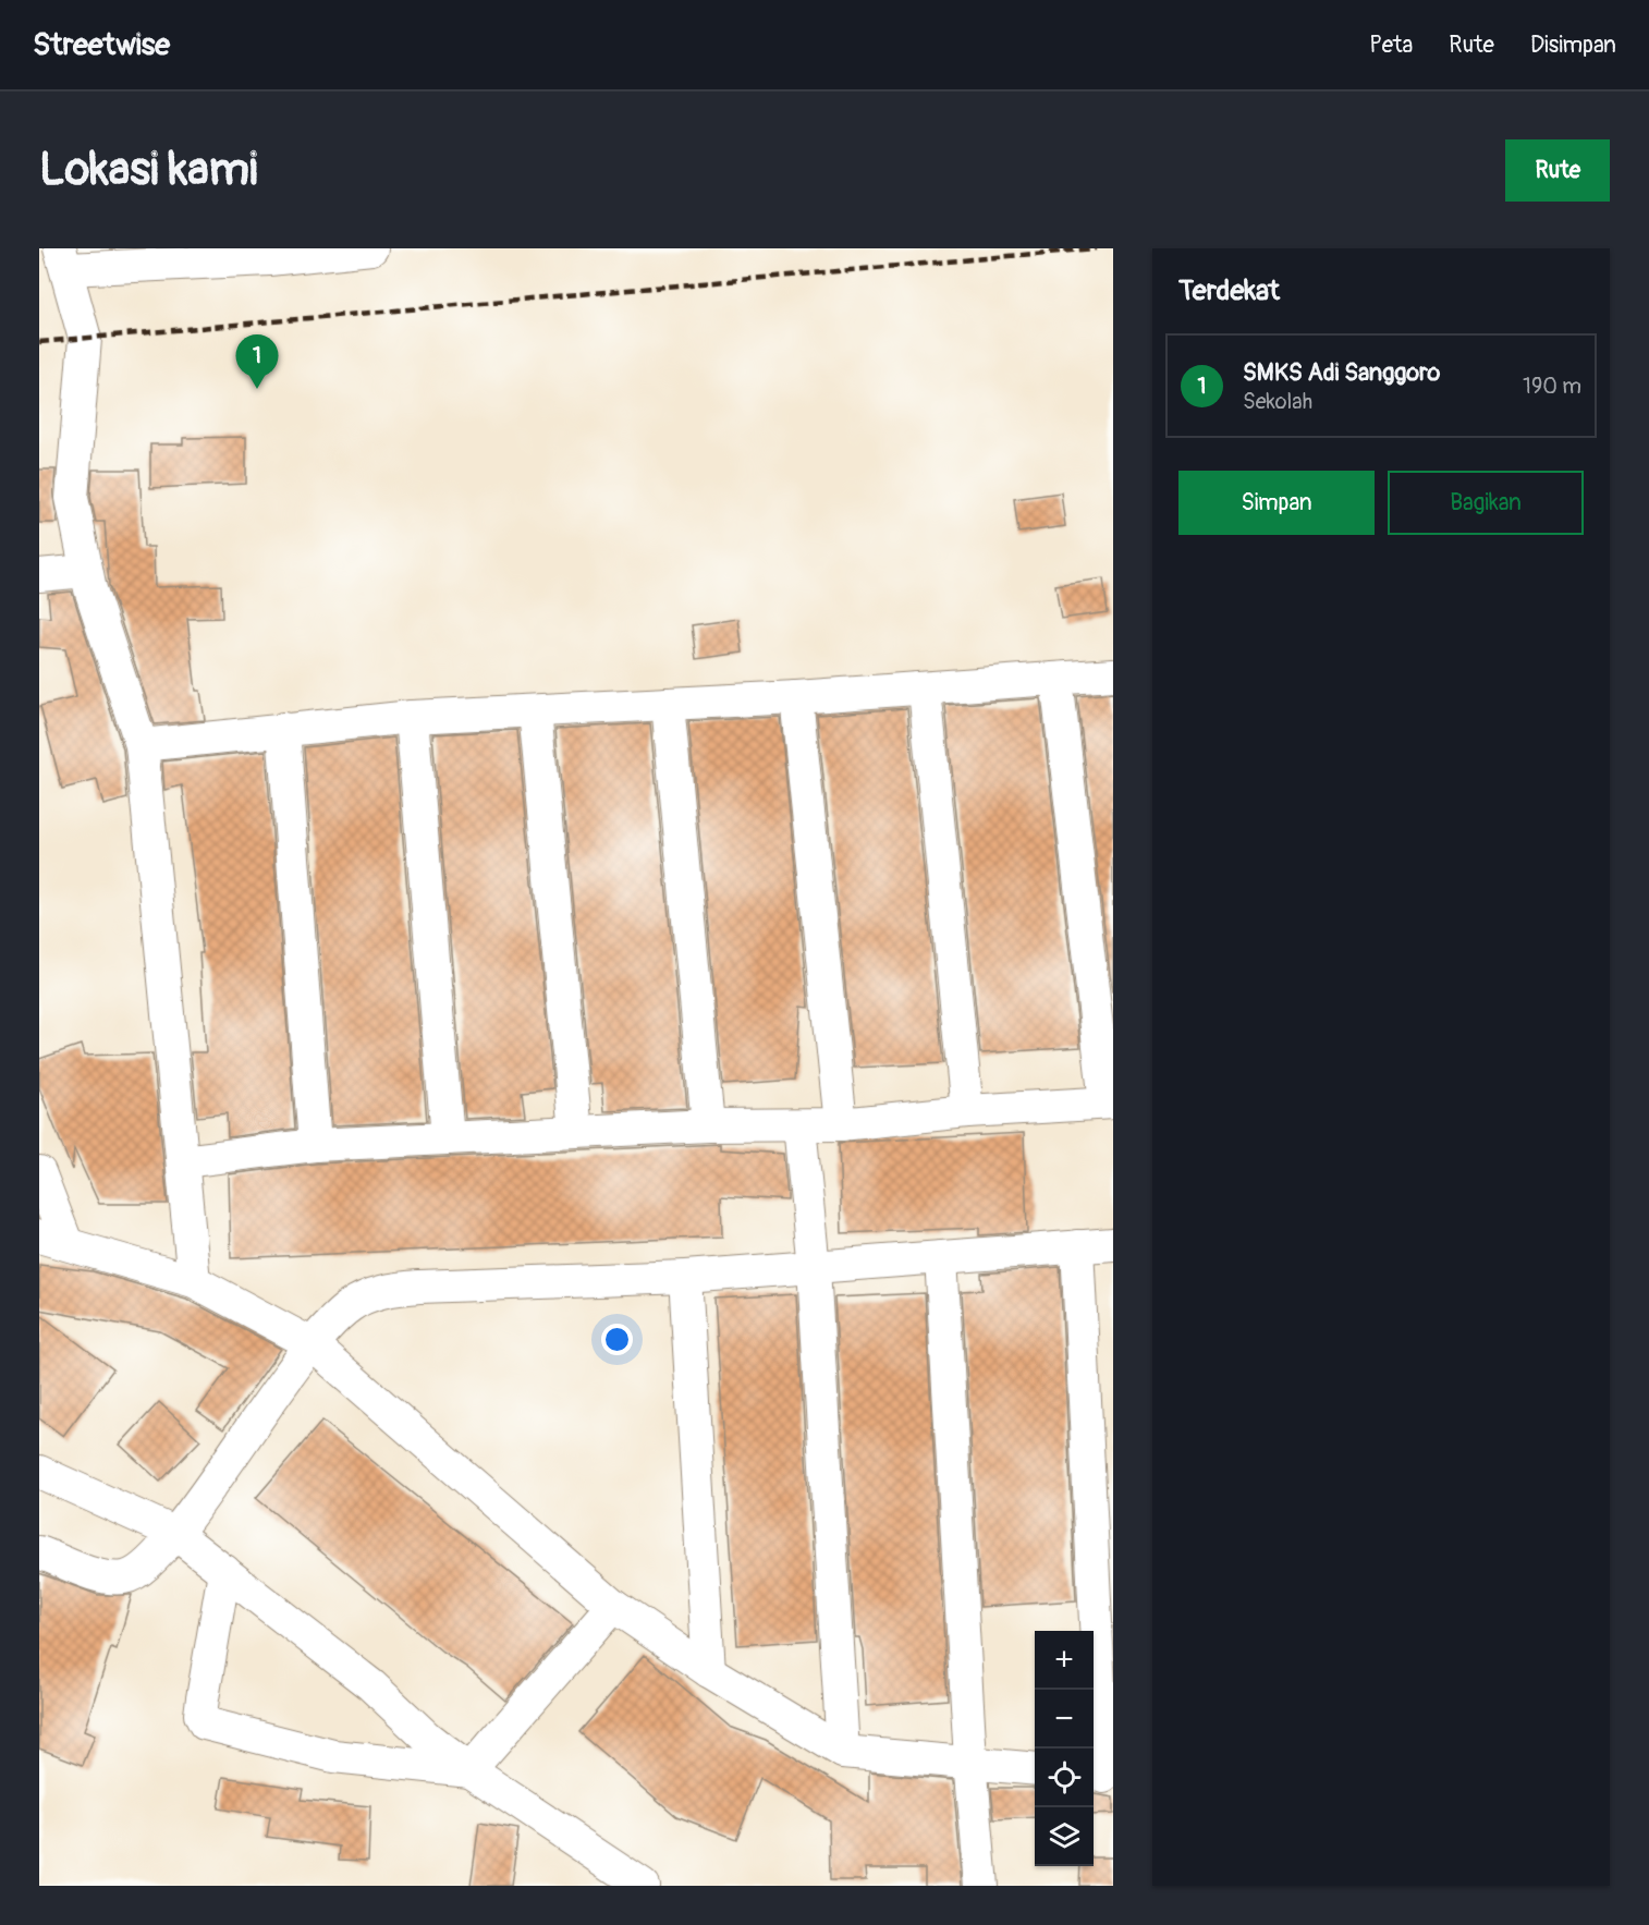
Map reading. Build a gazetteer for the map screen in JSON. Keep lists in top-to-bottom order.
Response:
{
  "page": {
    "header": "Streetwise",
    "nav": ["Peta", "Rute", "Disimpan"],
    "buttons": [
      "Rute",
      ["Simpan", "Bagikan"]
    ],
    "title": "Lokasi kami",
    "heading": "Terdekat",
    "list": [
      {
        "mark": "1",
        "name": "SMKS Adi Sanggoro",
        "note": "Sekolah",
        "value": "190 m"
      }
    ],
    "pins": "1",
    "map_buttons": ["+", "−"]
  }
}
